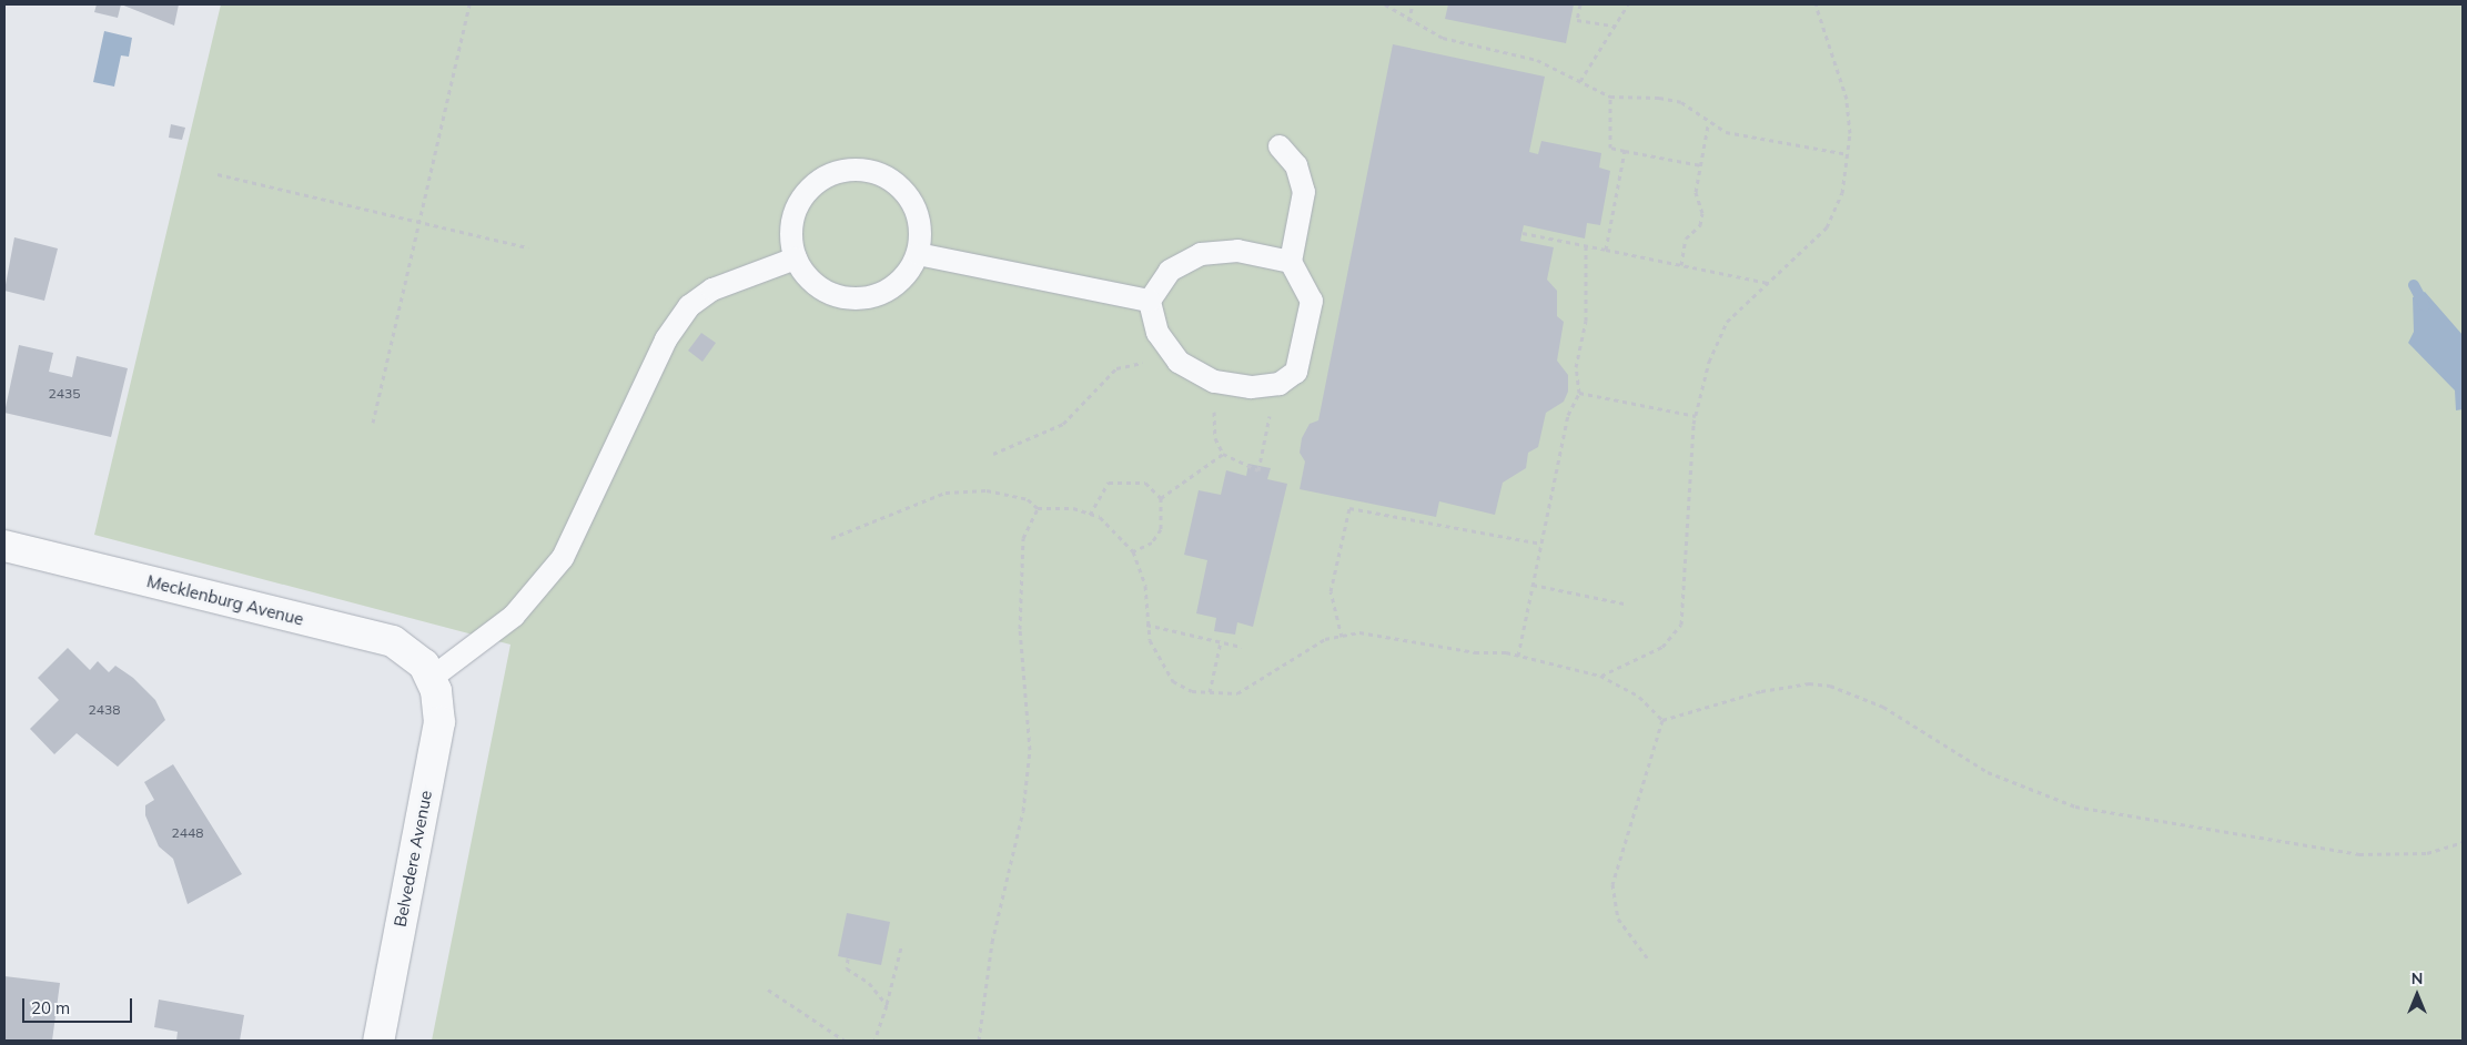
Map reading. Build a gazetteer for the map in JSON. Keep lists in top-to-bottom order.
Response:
{
  "streets": {
    "street": ["Mecklenburg Avenue", "Belvedere Avenue"]
  },
  "crossings": [
    ["Mecklenburg Avenue", "Belvedere Avenue"]
  ],
  "house_numbers": ["2435", "2438", "2448"],
  "scale_bar": "20 m",
  "north": "top"
}
